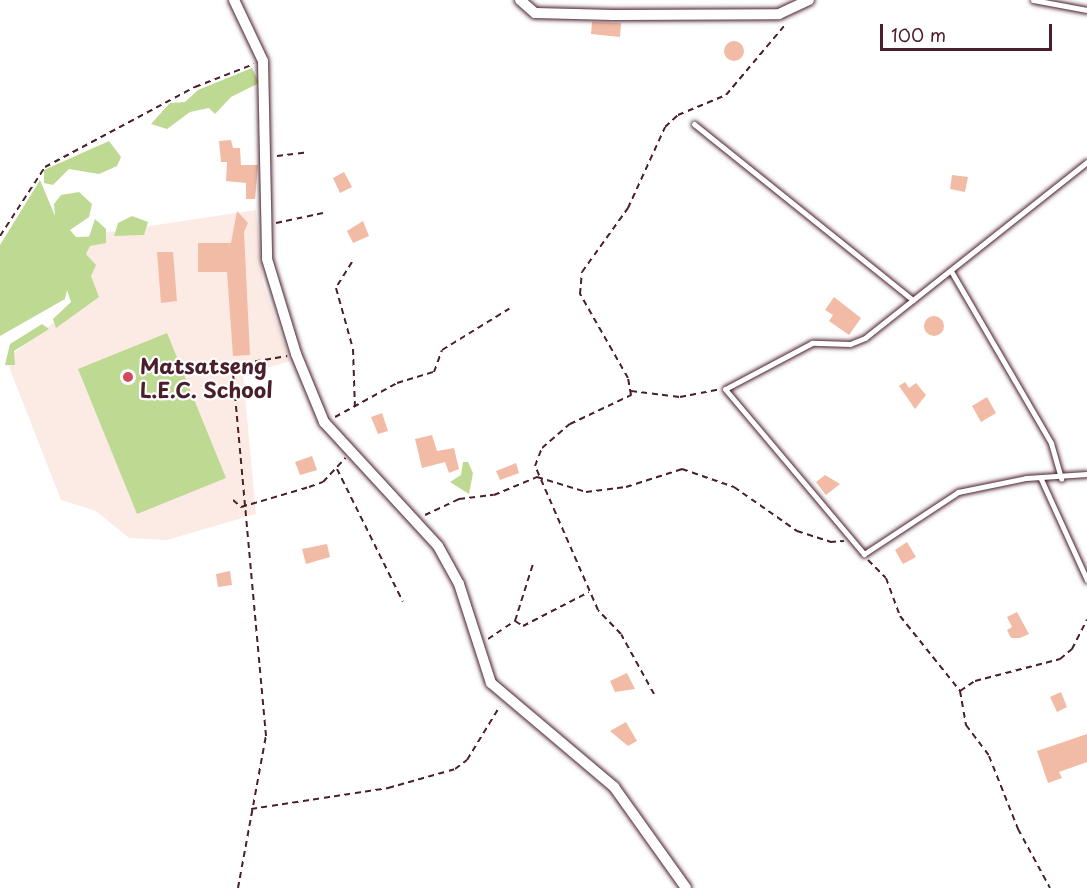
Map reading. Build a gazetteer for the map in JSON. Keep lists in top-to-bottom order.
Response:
{
  "places": ["Matsatseng L.E.C. School"],
  "scale_bar": "100 m"
}
